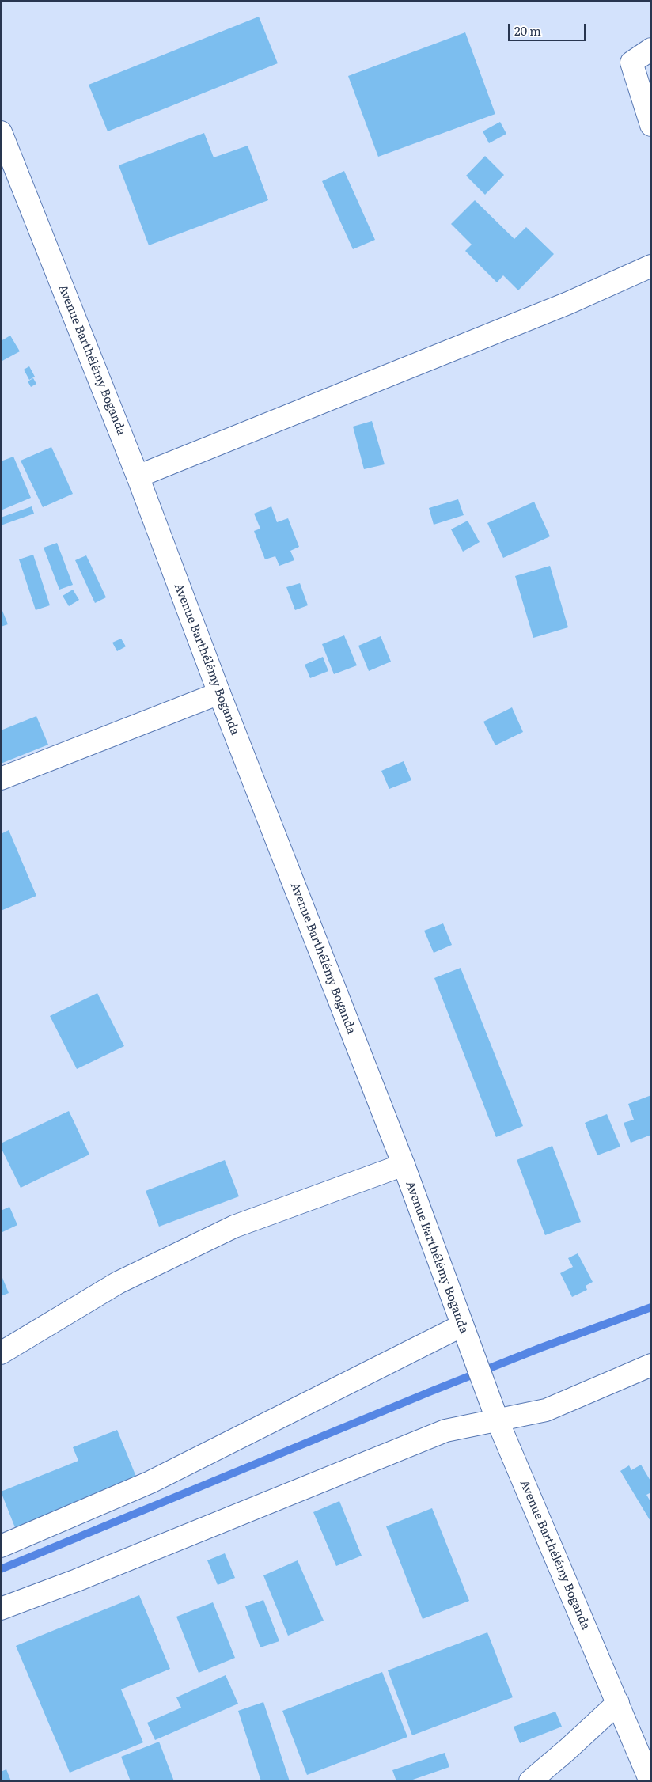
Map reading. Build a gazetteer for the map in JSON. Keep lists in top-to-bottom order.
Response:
{
  "streets": {
    "street": ["Avenue Barthélémy Boganda"]
  },
  "scale_bar": "20 m"
}
